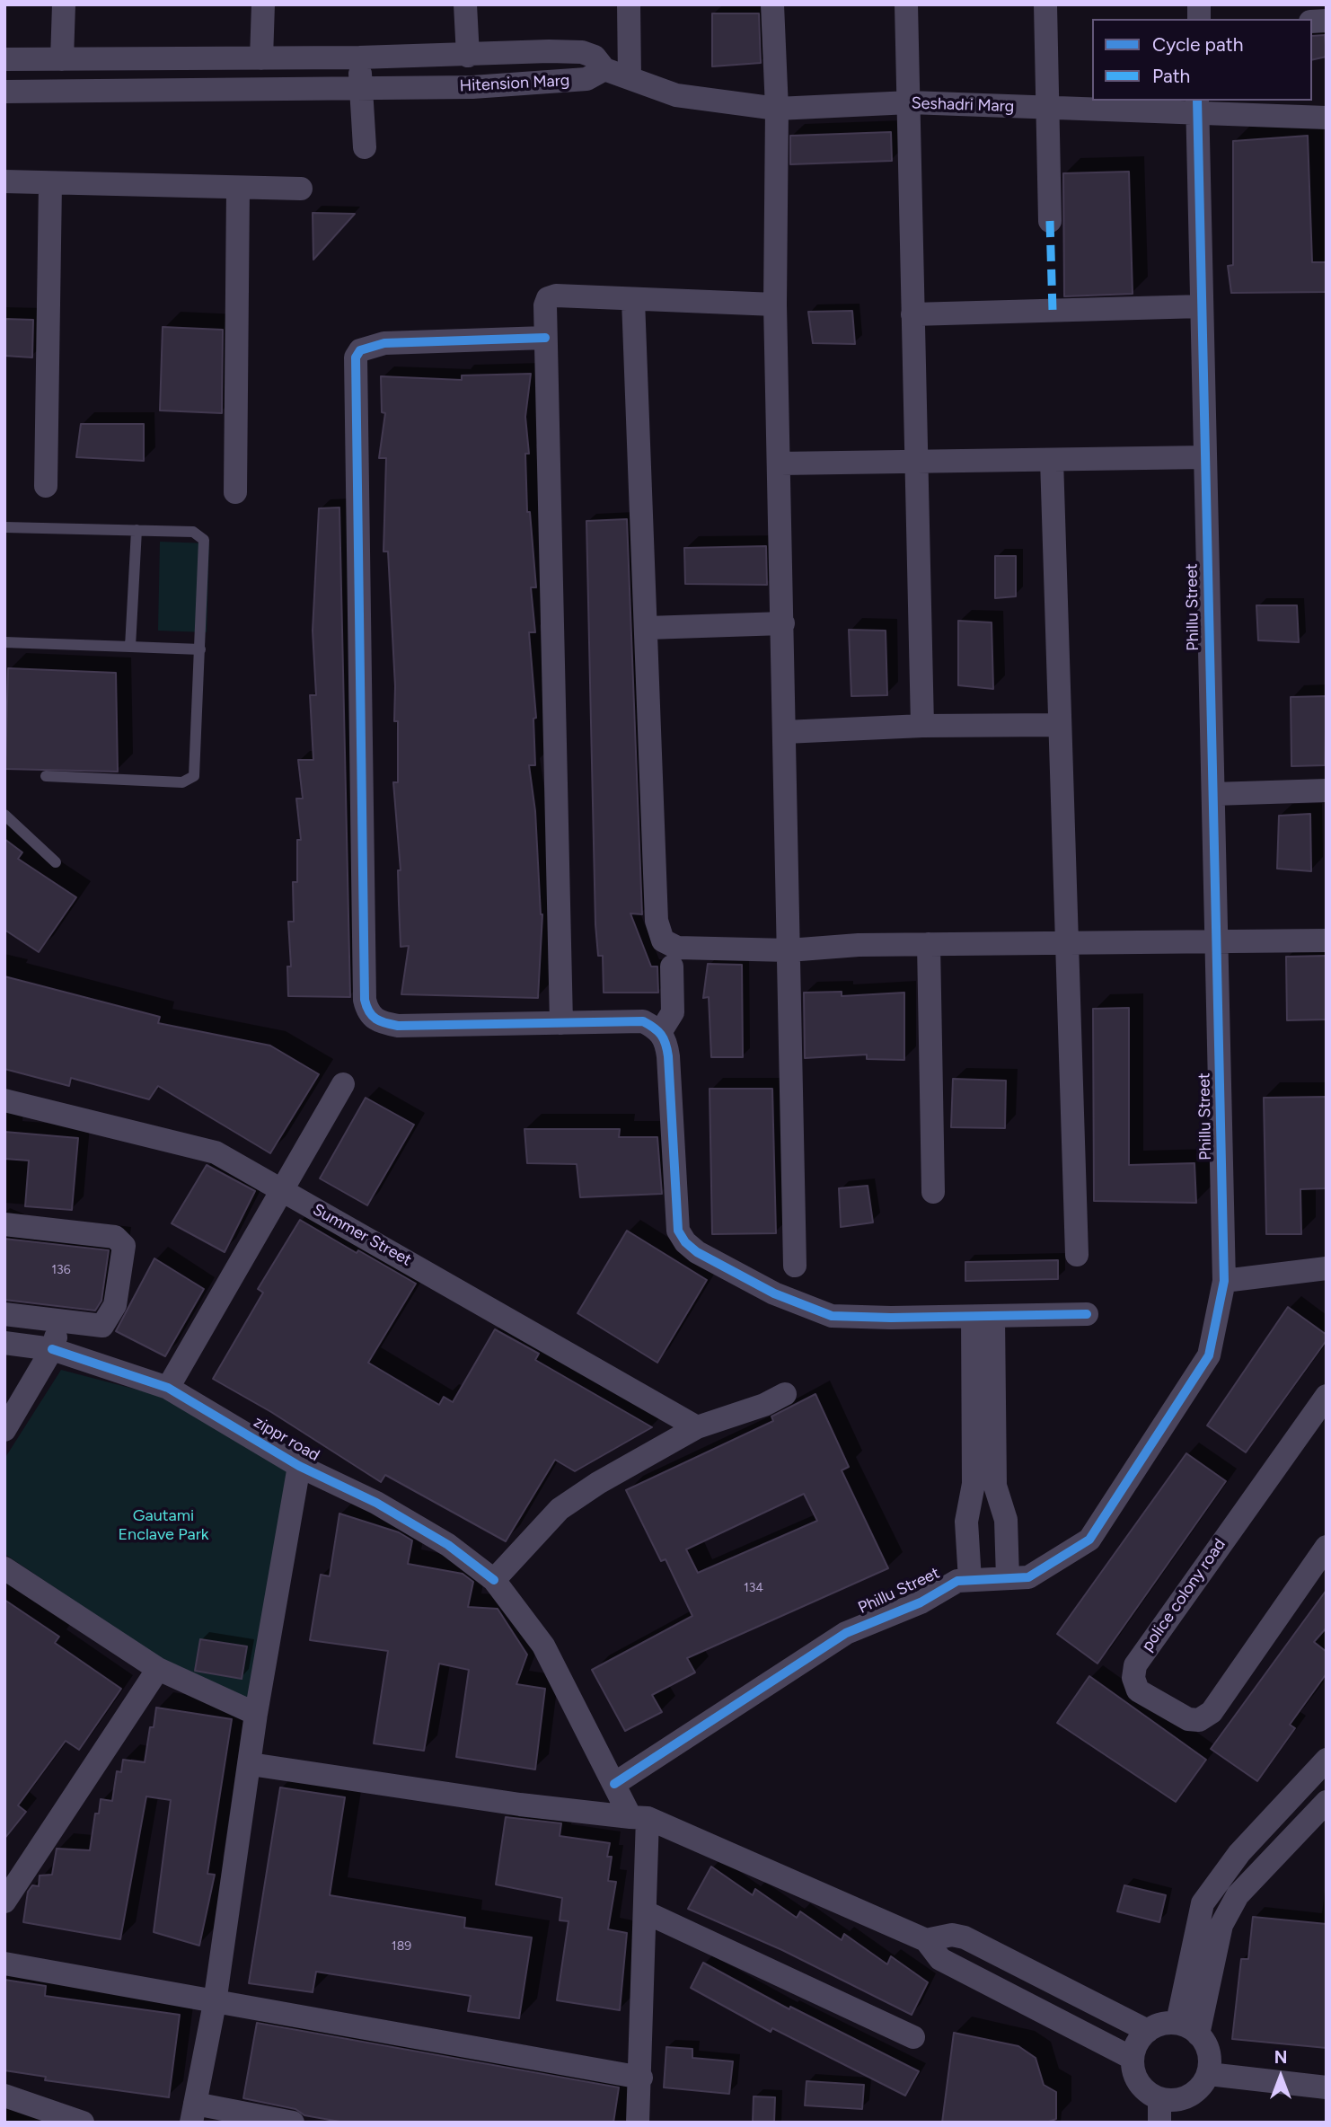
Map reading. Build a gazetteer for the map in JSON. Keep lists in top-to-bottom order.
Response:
{
  "streets": {
    "street": [
      "Hitension Marg",
      "Seshadri Marg",
      "Phillu Street",
      "Summer Street",
      "zippr road",
      "police colony road"
    ]
  },
  "crossings": [
    ["Hitension Marg", "Seshadri Marg"],
    ["Seshadri Marg", "Phillu Street"],
    ["Phillu Street", "zippr road"]
  ],
  "parks": ["Gautami Enclave Park"],
  "house_numbers": ["136", "134", "189"],
  "legend": ["Cycle path", "Path"],
  "north": "top"
}
